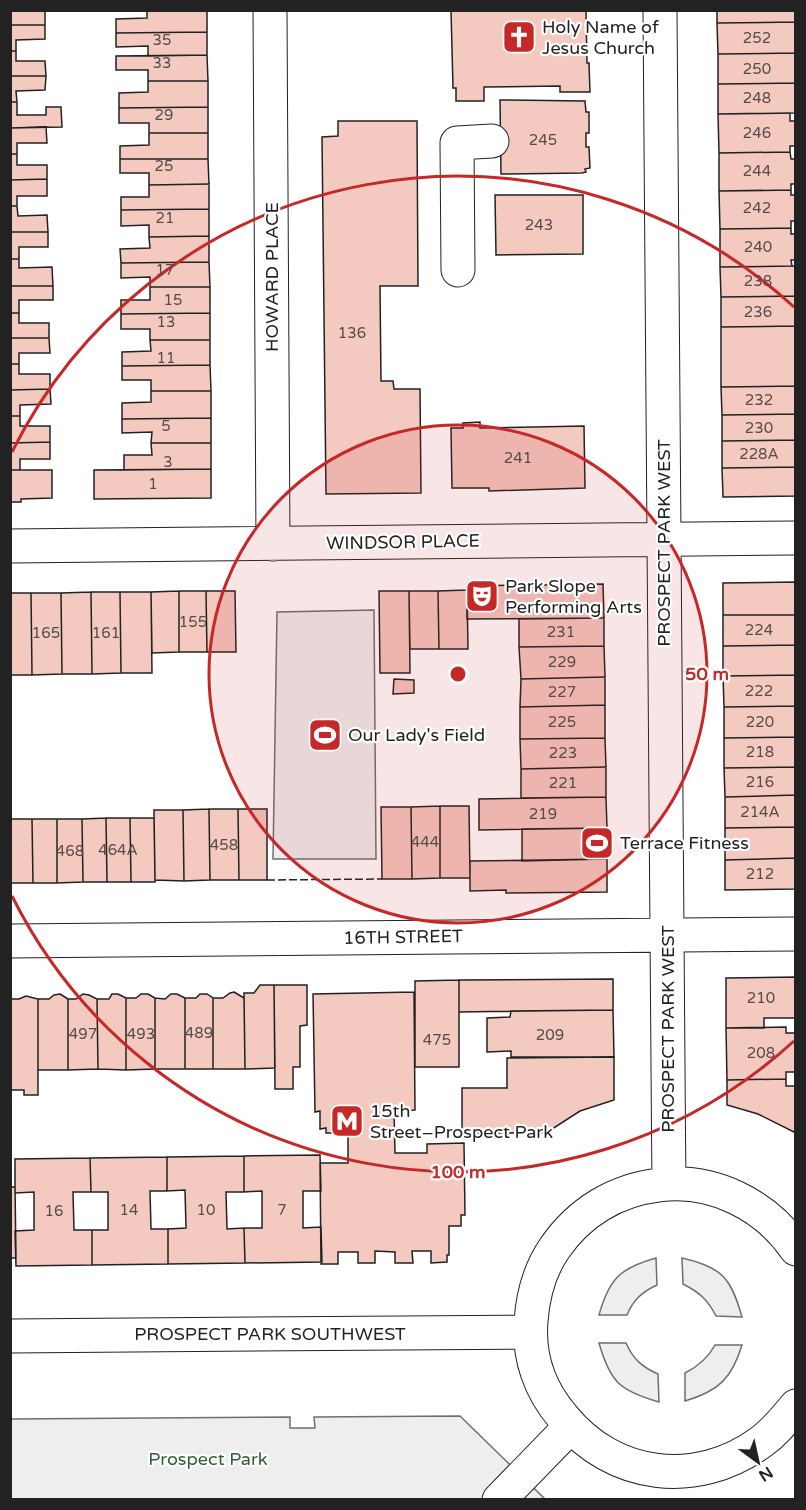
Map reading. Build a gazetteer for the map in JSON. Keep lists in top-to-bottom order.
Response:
{
  "streets": {
    "street": [
      "HOWARD PLACE",
      "WINDSOR PLACE",
      "PROSPECT PARK WEST",
      "16TH STREET",
      "PROSPECT PARK SOUTHWEST"
    ]
  },
  "crossings": [
    ["HOWARD PLACE", "WINDSOR PLACE"],
    ["WINDSOR PLACE", "PROSPECT PARK WEST"],
    ["PROSPECT PARK WEST", "16TH STREET"]
  ],
  "parks": ["Prospect Park"],
  "places": {
    "church": ["Holy Name of Jesus Church"],
    "theatre": ["Park Slope Performing Arts"],
    "sports": ["Our Lady's Field", "Terrace Fitness"],
    "metro station": ["15th Street–Prospect Park"]
  },
  "house_numbers": [
    "252",
    "35",
    "33",
    "250",
    "248",
    "29",
    "246",
    "245",
    "25",
    "244",
    "242",
    "21",
    "243",
    "240",
    "17",
    "238",
    "15",
    "236",
    "13",
    "136",
    "11",
    "232",
    "5",
    "230",
    "228A",
    "241",
    "3",
    "1",
    "155",
    "224",
    "231",
    "165",
    "161",
    "229",
    "222",
    "227",
    "225",
    "220",
    "218",
    "223",
    "216",
    "221",
    "214A",
    "219",
    "444",
    "458",
    "464A",
    "468",
    "212",
    "210",
    "489",
    "497",
    "493",
    "209",
    "475",
    "208",
    "14",
    "10",
    "7",
    "16"
  ],
  "north": "bottom right",
  "rings": ["50 m", "100 m"]
}
